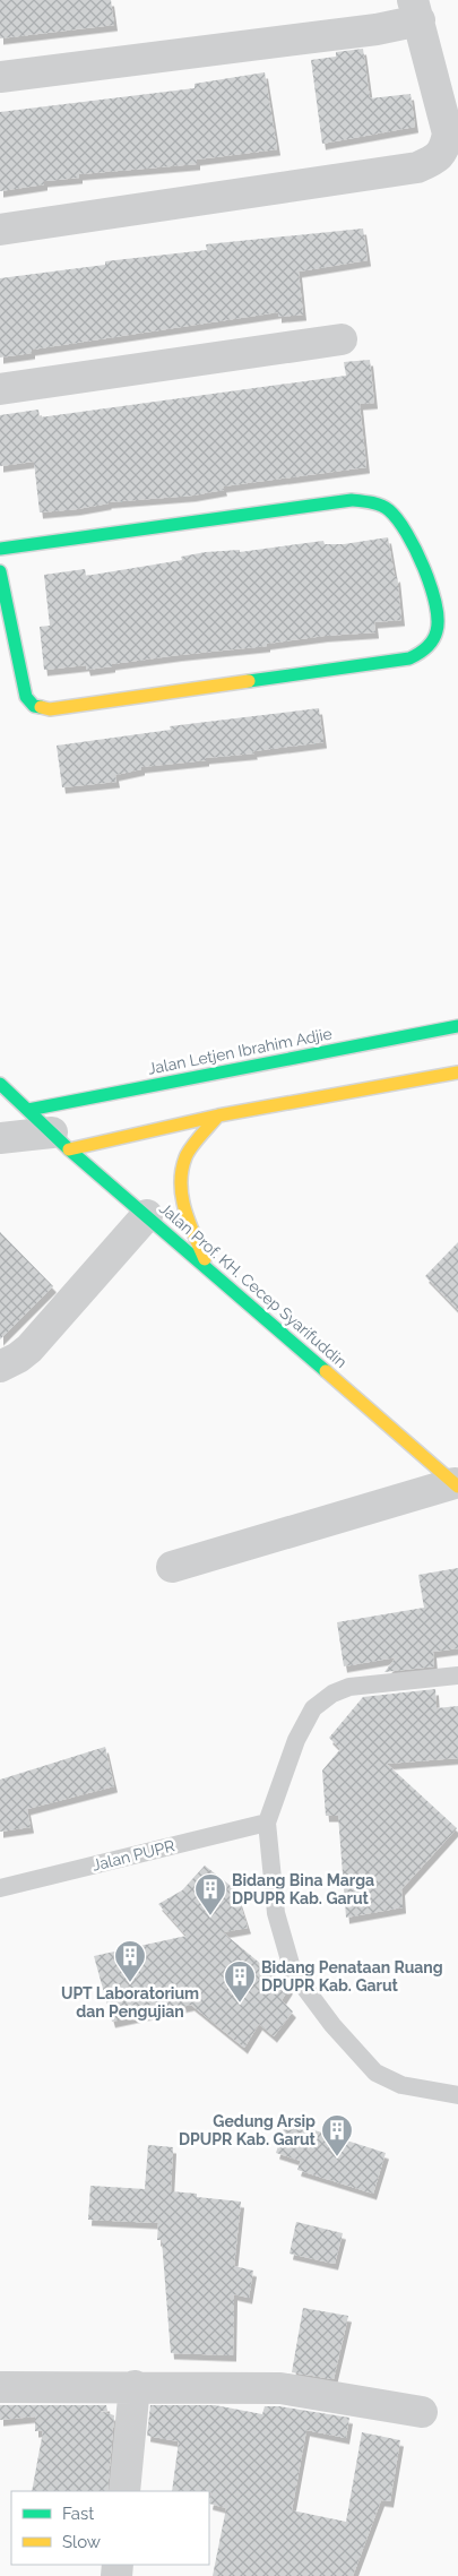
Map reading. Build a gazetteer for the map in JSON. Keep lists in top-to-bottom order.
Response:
{
  "streets": {
    "street": ["Jalan Letjen Ibrahim Adjie", "Jalan Prof. KH. Cecep Syarifuddin"],
    "lane": ["Jalan PUPR"]
  },
  "crossings": [
    ["Jalan Letjen Ibrahim Adjie", "Jalan Prof. KH. Cecep Syarifuddin"]
  ],
  "places": {
    "building": [
      "Bidang Bina Marga DPUPR Kab. Garut",
      "UPT Laboratorium dan Pengujian",
      "Bidang Penataan Ruang DPUPR Kab. Garut",
      "Gedung Arsip DPUPR Kab. Garut"
    ]
  },
  "legend": ["Fast", "Slow"]
}
